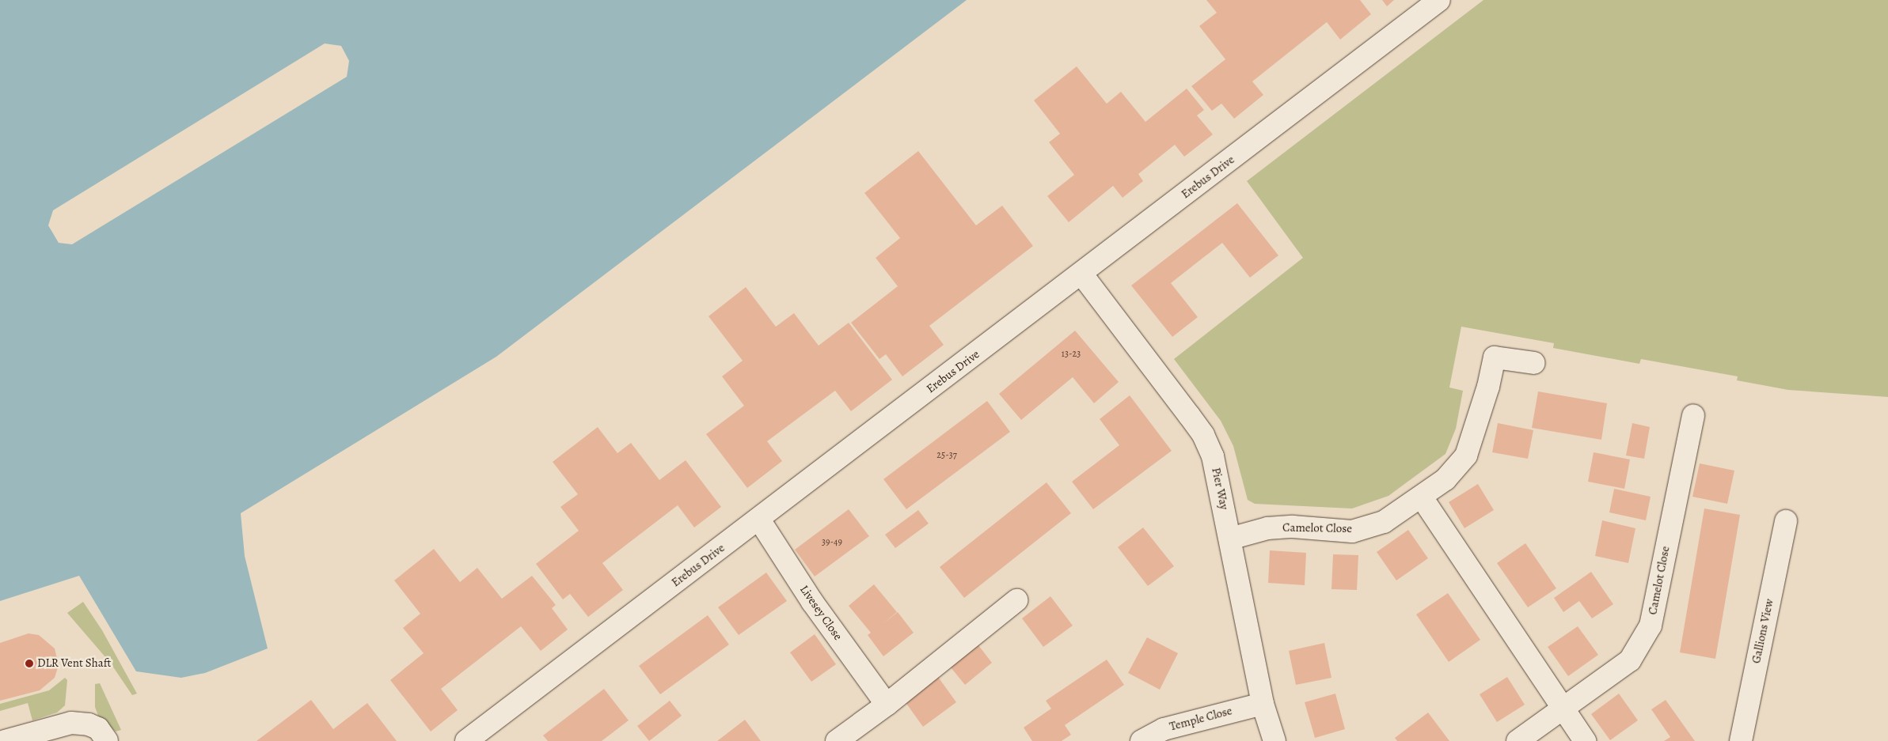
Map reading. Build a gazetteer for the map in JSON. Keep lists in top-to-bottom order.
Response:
{
  "streets": {
    "street": [
      "Erebus Drive",
      "Pier Way",
      "Camelot Close",
      "Livesey Close",
      "Gallions View",
      "Temple Close"
    ]
  },
  "crossings": [
    ["Erebus Drive", "Pier Way"],
    ["Erebus Drive", "Livesey Close"],
    ["Pier Way", "Camelot Close"],
    ["Pier Way", "Temple Close"]
  ],
  "places": ["DLR Vent Shaft"],
  "house_numbers": ["13-23", "25-37", "39-49"]
}
